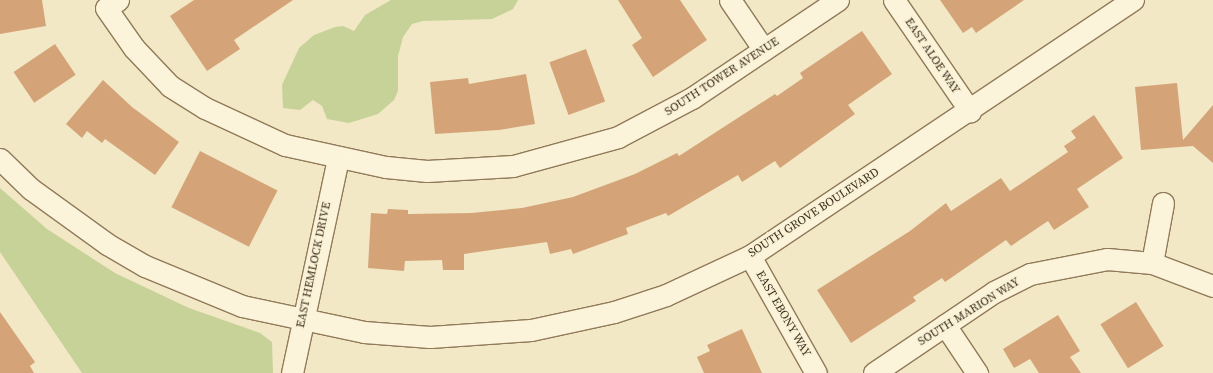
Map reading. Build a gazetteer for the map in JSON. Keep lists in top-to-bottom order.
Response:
{
  "streets": {
    "street": [
      "EAST ALOE WAY",
      "SOUTH TOWER AVENUE",
      "SOUTH GROVE BOULEVARD",
      "EAST HEMLOCK DRIVE",
      "SOUTH MARION WAY",
      "EAST EBONY WAY"
    ]
  },
  "crossings": [
    ["EAST ALOE WAY", "SOUTH GROVE BOULEVARD"],
    ["SOUTH TOWER AVENUE", "EAST HEMLOCK DRIVE"],
    ["SOUTH GROVE BOULEVARD", "EAST HEMLOCK DRIVE"],
    ["SOUTH GROVE BOULEVARD", "EAST EBONY WAY"]
  ]
}
